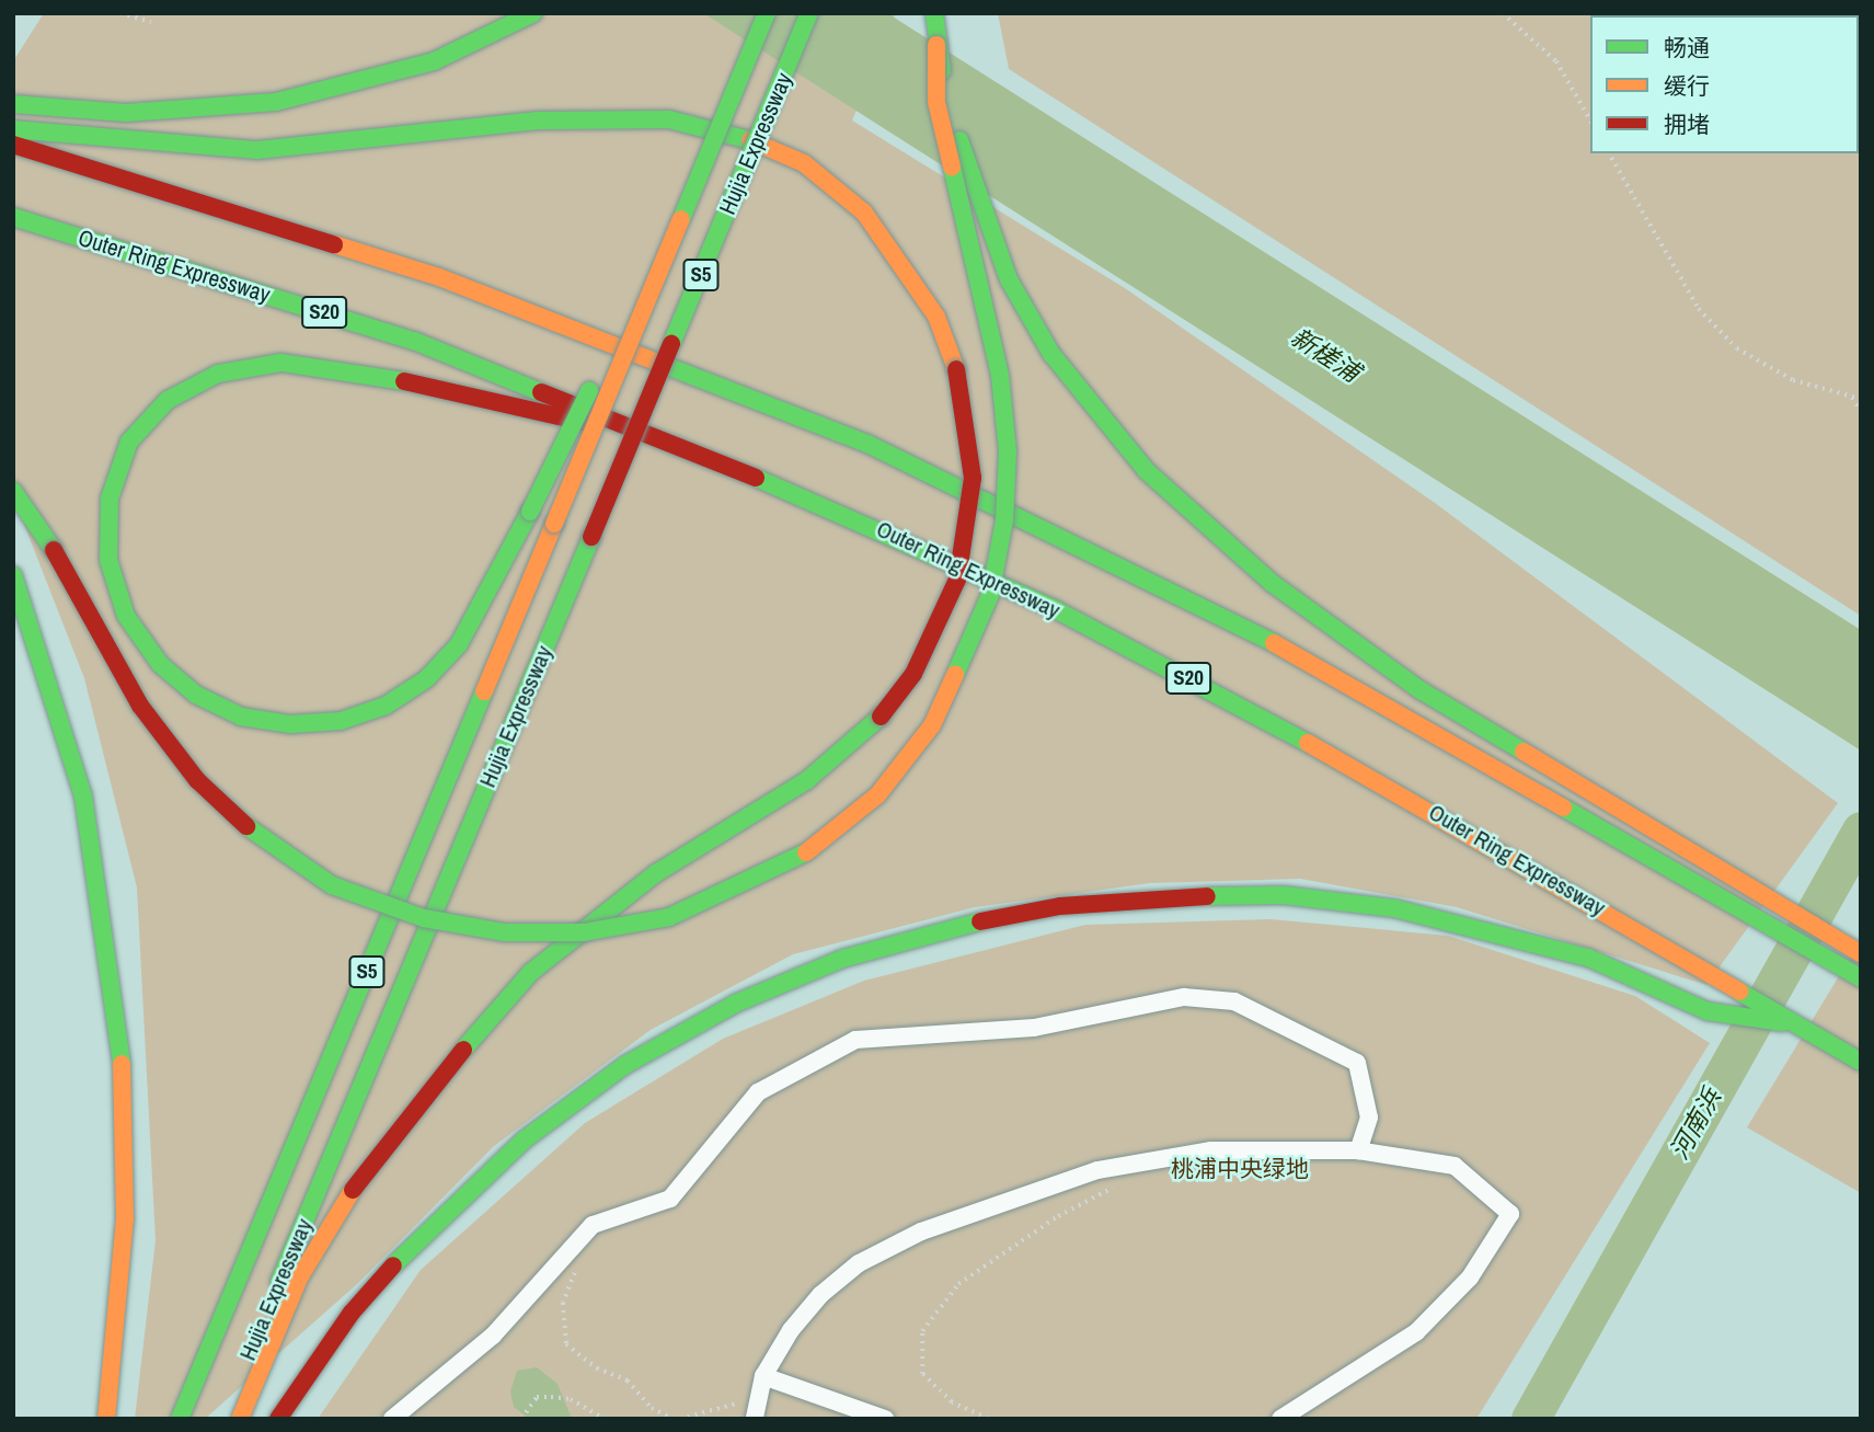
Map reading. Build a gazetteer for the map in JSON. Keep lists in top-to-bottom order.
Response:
{
  "streets": {
    "highway": [
      "Hujia Expressway",
      "Outer Ring Expressway",
      "S5",
      "S20"
    ]
  },
  "water": ["新槎浦", "河南浜"],
  "parks": ["桃浦中央绿地"],
  "legend": ["畅通", "缓行", "拥堵"]
}
